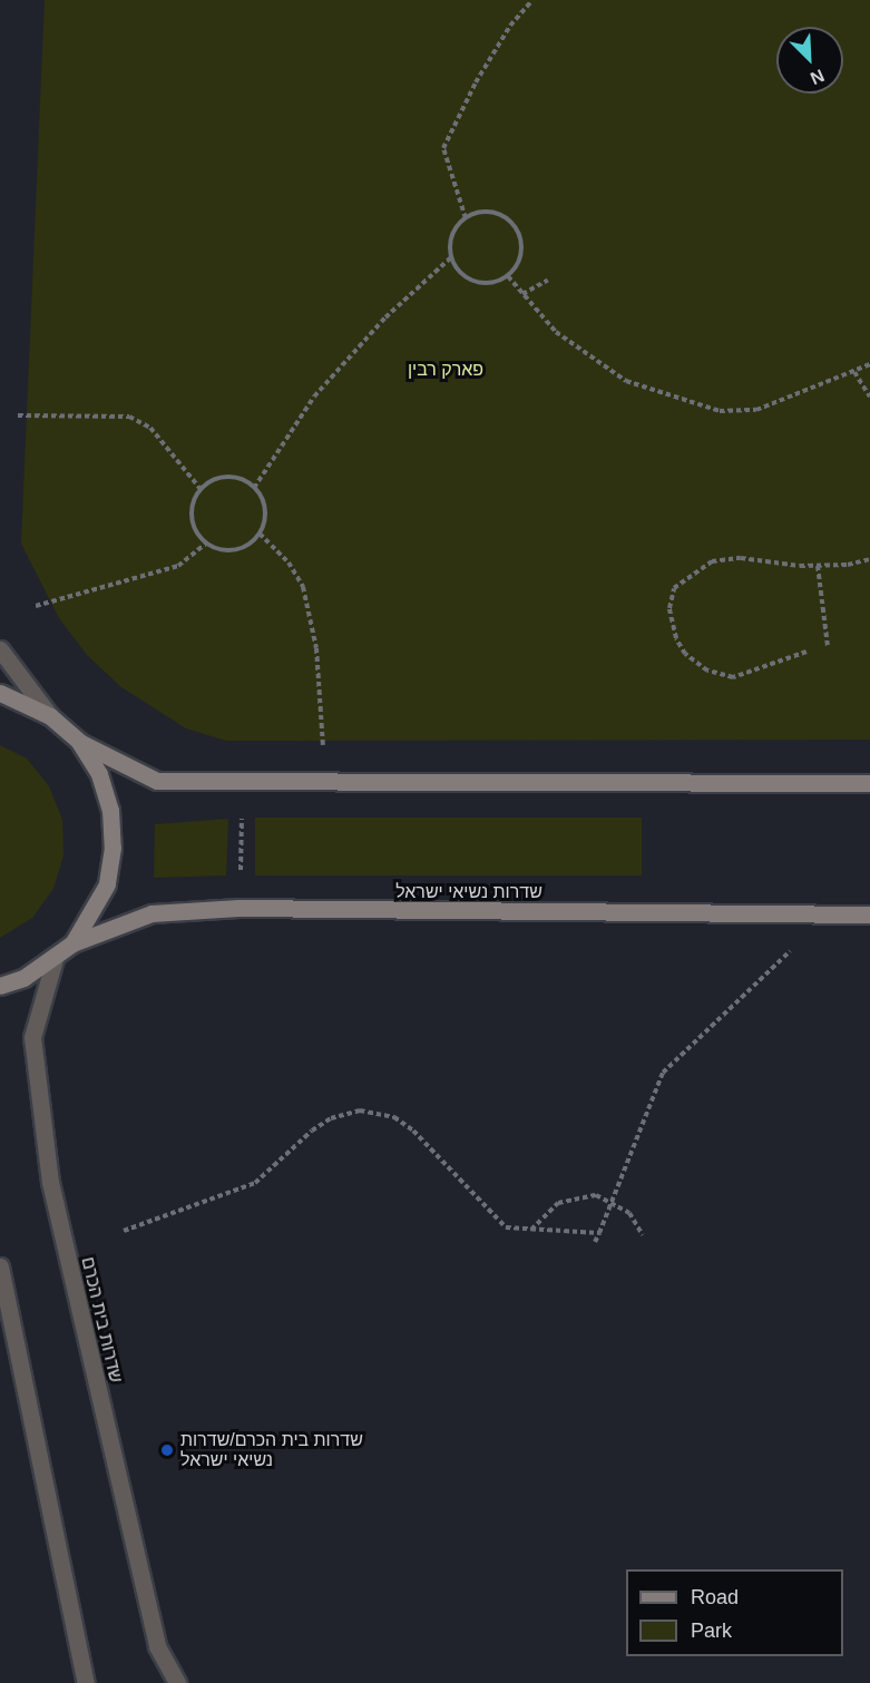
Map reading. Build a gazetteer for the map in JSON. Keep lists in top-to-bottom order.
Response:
{
  "streets": {
    "main road": ["שדרות נשיאי ישראל"],
    "street": ["שדרות בית הכרם"]
  },
  "parks": ["פארק רבין"],
  "places": ["שדרות בית הכרם/שדרות נשיאי ישראל"],
  "legend": ["Road", "Park"],
  "north": "bottom right"
}
